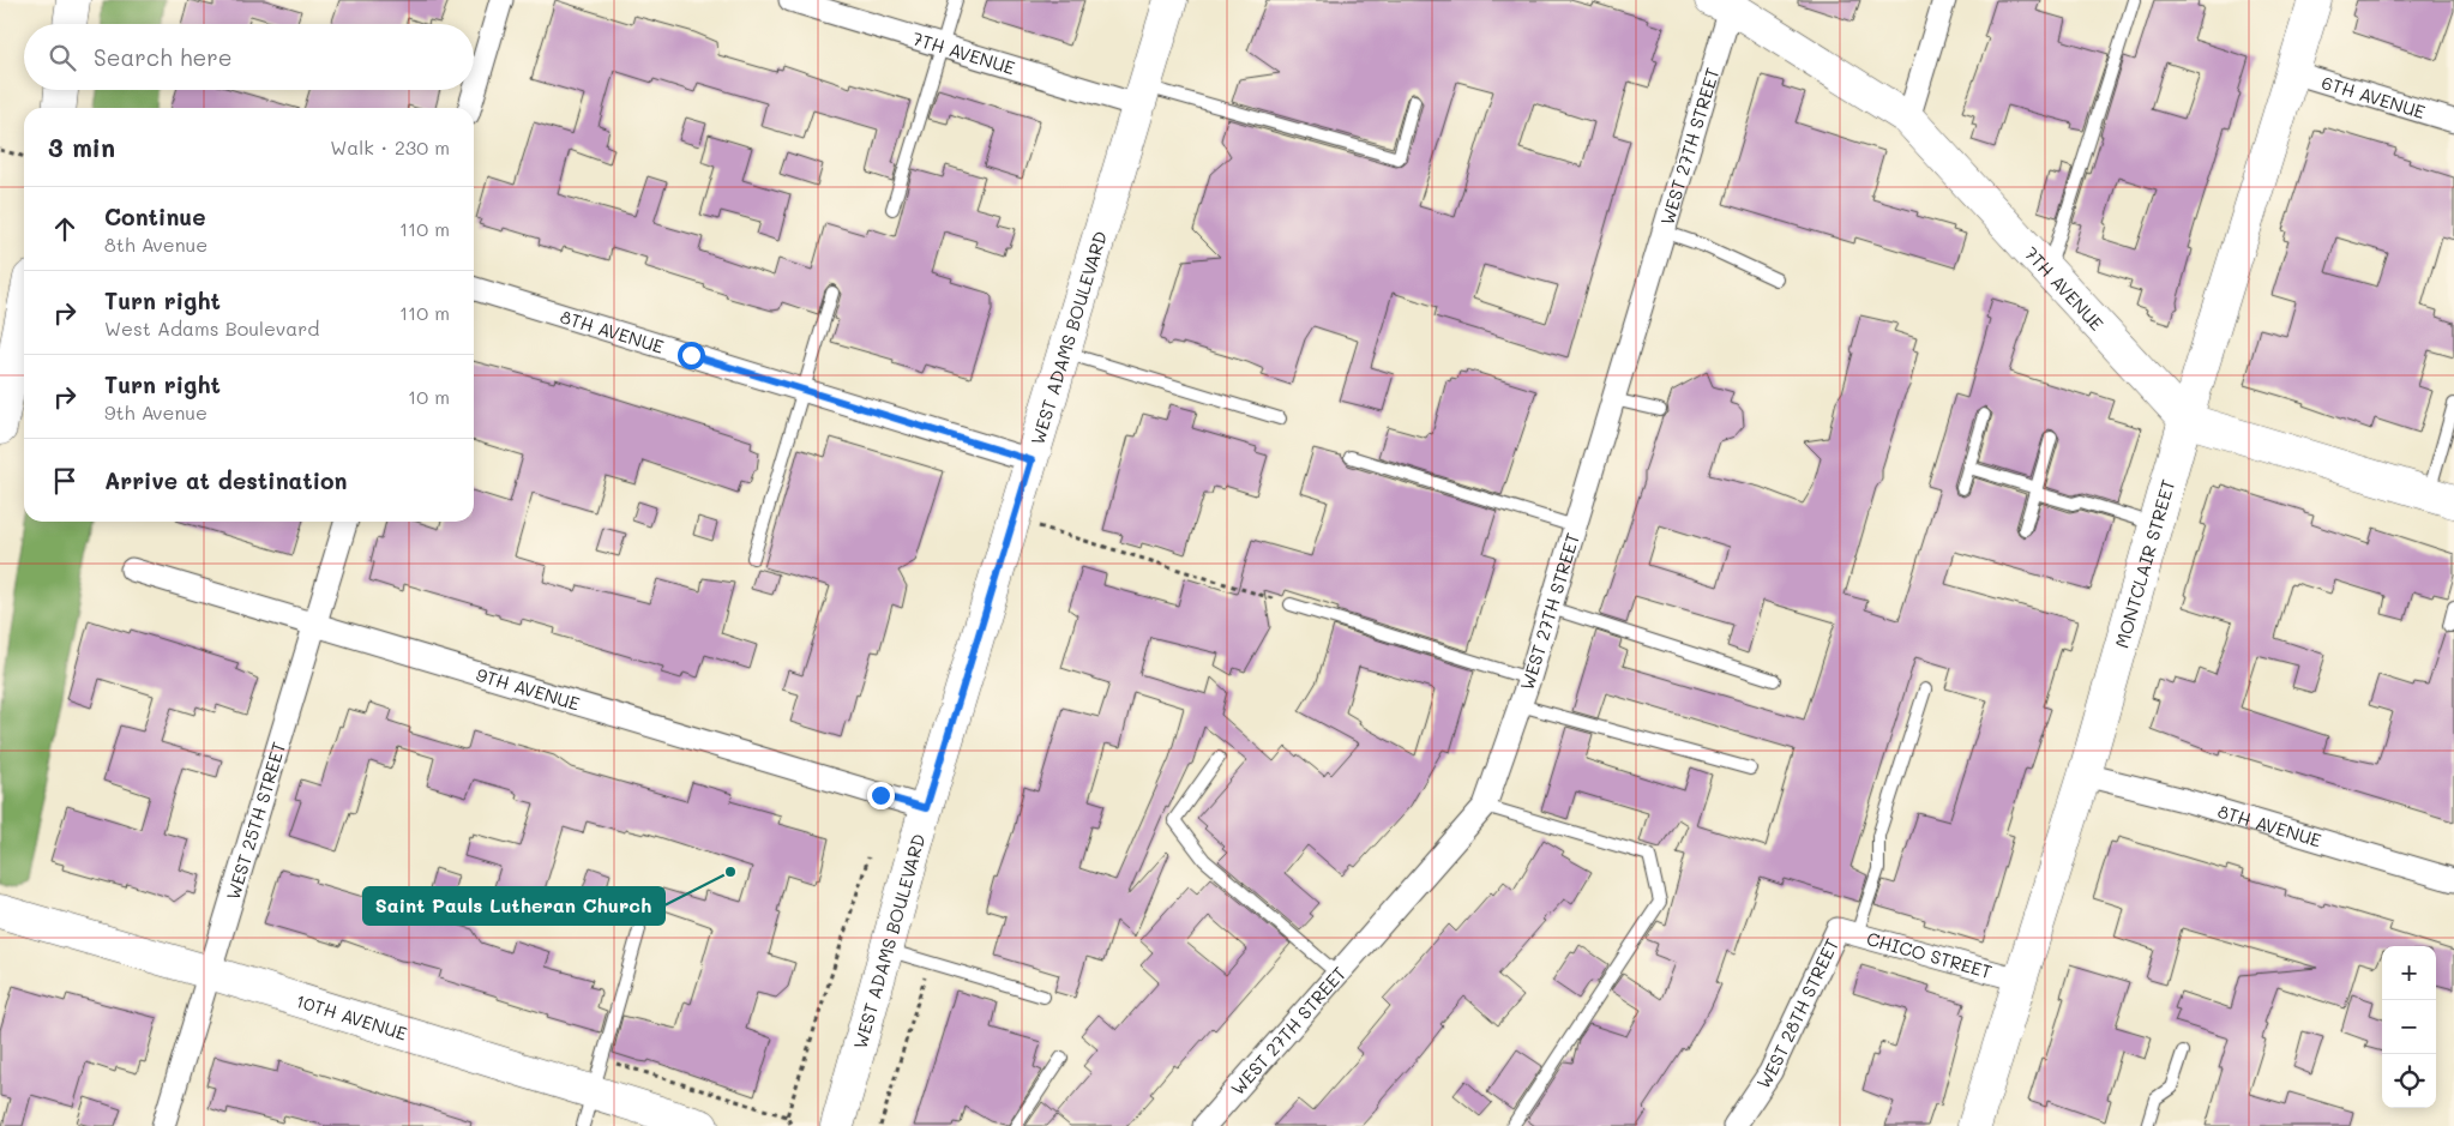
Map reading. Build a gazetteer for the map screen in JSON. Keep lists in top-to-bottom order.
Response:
{
  "streets": {
    "main road": [
      "7TH AVENUE",
      "WEST ADAMS BOULEVARD",
      "MONTCLAIR STREET",
      "10TH AVENUE"
    ],
    "street": [
      "6TH AVENUE",
      "WEST 27TH STREET",
      "8TH AVENUE",
      "9TH AVENUE",
      "WEST 25TH STREET",
      "CHICO STREET",
      "WEST 28TH STREET"
    ]
  },
  "crossings": [
    ["7TH AVENUE", "WEST 27TH STREET"],
    ["7TH AVENUE", "WEST ADAMS BOULEVARD"],
    ["7TH AVENUE", "MONTCLAIR STREET"],
    ["6TH AVENUE", "MONTCLAIR STREET"],
    ["8TH AVENUE", "WEST ADAMS BOULEVARD"],
    ["8TH AVENUE", "MONTCLAIR STREET"],
    ["WEST ADAMS BOULEVARD", "9TH AVENUE"],
    ["MONTCLAIR STREET", "CHICO STREET"],
    ["9TH AVENUE", "WEST 25TH STREET"],
    ["WEST 25TH STREET", "10TH AVENUE"],
    ["CHICO STREET", "WEST 28TH STREET"]
  ],
  "places": ["Saint Pauls Lutheran Church"],
  "page": {
    "search": "Search here",
    "heading": ["3 min", "Walk · 230 m"],
    "list": [
      ["Continue", "8th Avenue", "110 m"],
      ["Turn right", "West Adams Boulevard", "110 m"],
      ["Turn right", "9th Avenue", "10 m"],
      "Arrive at destination"
    ],
    "map_buttons": ["+", "−"]
  }
}
